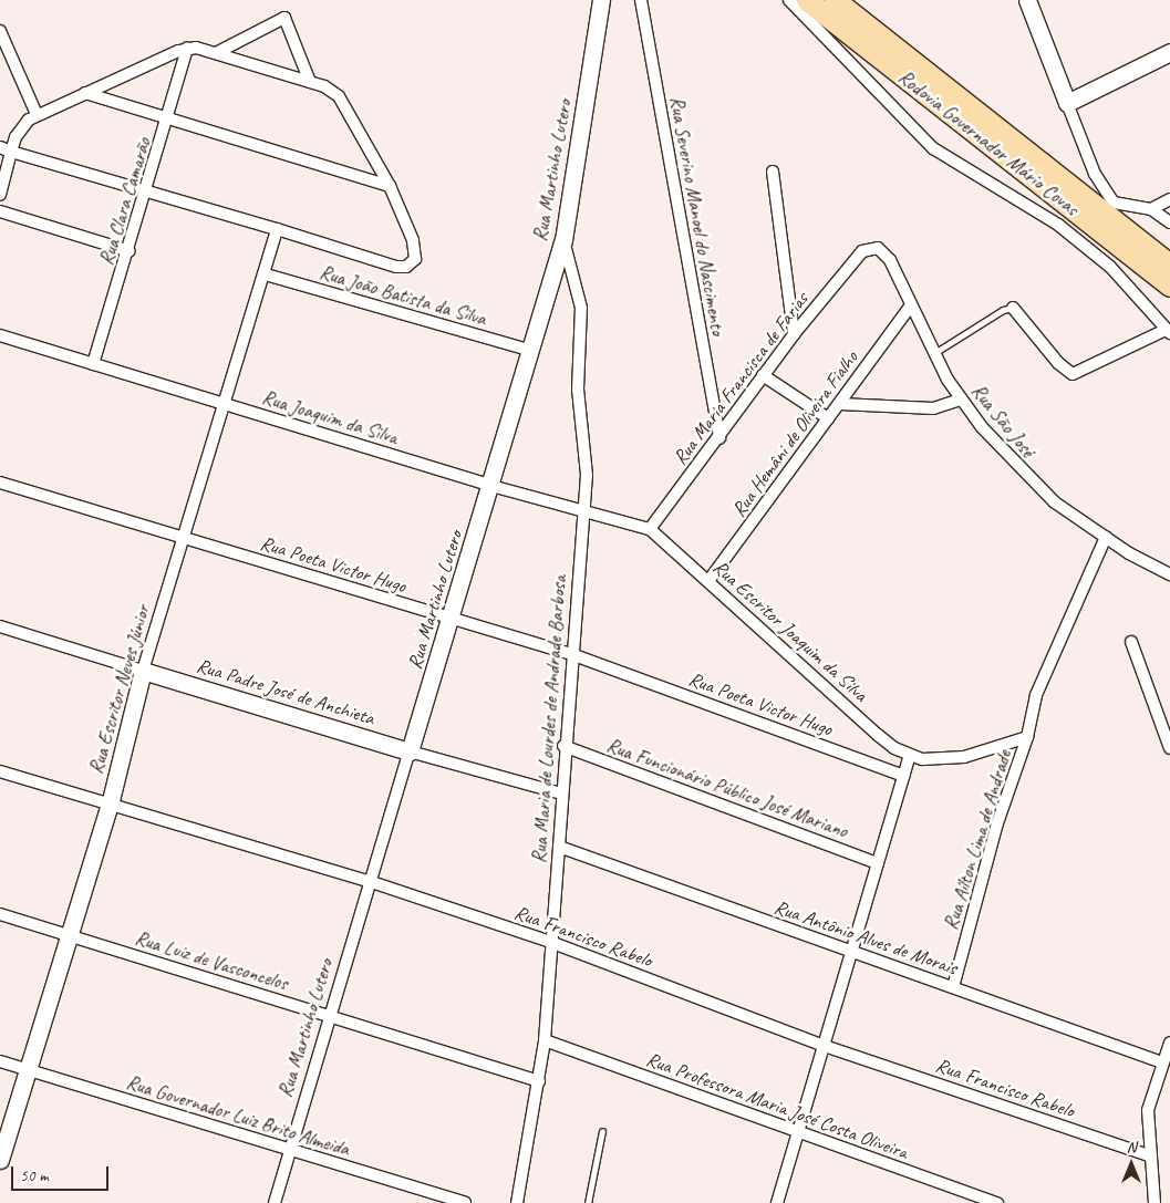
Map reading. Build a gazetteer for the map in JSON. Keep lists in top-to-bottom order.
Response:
{
  "streets": {
    "highway": ["Rodovia Governador Mário Covas"],
    "street": [
      "Rua Martinho Lutero",
      "Rua Clara Camarão",
      "Rua Severino Manoel do Nascimento",
      "Rua João Batista da Silva",
      "Rua Maria Francisca de Farias",
      "Rua Joaquim da Silva",
      "Rua São José",
      "Rua Hemâni de Oliveira Fialho",
      "Rua Poeta Victor Hugo",
      "Rua Escritor Joaquim da Silva",
      "Rua Escritor Neves Júnior",
      "Rua Padre José de Anchieta",
      "Rua Maria de Lourdes de Andrade Barbosa",
      "Rua Funcionário Público José Mariano",
      "Rua Aílton Lima de Andrade",
      "Rua Francisco Rabelo",
      "Rua Antônio Alves de Morais",
      "Rua Luiz de Vasconcelos",
      "Rua Professora Maria José Costa Oliveira",
      "Rua Governador Luiz Brito Almeida"
    ]
  },
  "crossings": [
    ["Rua Martinho Lutero", "Rua João Batista da Silva"],
    ["Rua Martinho Lutero", "Rua Joaquim da Silva"],
    ["Rua Martinho Lutero", "Rua Poeta Victor Hugo"],
    ["Rua Martinho Lutero", "Rua Padre José de Anchieta"],
    ["Rua Martinho Lutero", "Rua Maria de Lourdes de Andrade Barbosa"],
    ["Rua Martinho Lutero", "Rua Francisco Rabelo"],
    ["Rua Martinho Lutero", "Rua Luiz de Vasconcelos"],
    ["Rua Martinho Lutero", "Rua Governador Luiz Brito Almeida"],
    ["Rua Clara Camarão", "Rua Joaquim da Silva"],
    ["Rua Severino Manoel do Nascimento", "Rua Maria Francisca de Farias"],
    ["Rua João Batista da Silva", "Rua Escritor Neves Júnior"],
    ["Rua Maria Francisca de Farias", "Rua Joaquim da Silva"],
    ["Rua Maria Francisca de Farias", "Rua São José"],
    ["Rua Maria Francisca de Farias", "Rua Escritor Joaquim da Silva"],
    ["Rua Joaquim da Silva", "Rua Escritor Joaquim da Silva"],
    ["Rua Joaquim da Silva", "Rua Escritor Neves Júnior"],
    ["Rua Joaquim da Silva", "Rua Maria de Lourdes de Andrade Barbosa"],
    ["Rua São José", "Rua Hemâni de Oliveira Fialho"],
    ["Rua Hemâni de Oliveira Fialho", "Rua Escritor Joaquim da Silva"],
    ["Rua Poeta Victor Hugo", "Rua Escritor Neves Júnior"],
    ["Rua Poeta Victor Hugo", "Rua Maria de Lourdes de Andrade Barbosa"],
    ["Rua Escritor Neves Júnior", "Rua Padre José de Anchieta"],
    ["Rua Escritor Neves Júnior", "Rua Francisco Rabelo"],
    ["Rua Escritor Neves Júnior", "Rua Luiz de Vasconcelos"],
    ["Rua Escritor Neves Júnior", "Rua Governador Luiz Brito Almeida"],
    ["Rua Padre José de Anchieta", "Rua Maria de Lourdes de Andrade Barbosa"],
    ["Rua Maria de Lourdes de Andrade Barbosa", "Rua Funcionário Público José Mariano"],
    ["Rua Maria de Lourdes de Andrade Barbosa", "Rua Francisco Rabelo"],
    ["Rua Maria de Lourdes de Andrade Barbosa", "Rua Antônio Alves de Morais"],
    ["Rua Maria de Lourdes de Andrade Barbosa", "Rua Luiz de Vasconcelos"],
    ["Rua Maria de Lourdes de Andrade Barbosa", "Rua Professora Maria José Costa Oliveira"],
    ["Rua Aílton Lima de Andrade", "Rua Antônio Alves de Morais"]
  ],
  "scale_bar": "50 m",
  "north": "top"
}
